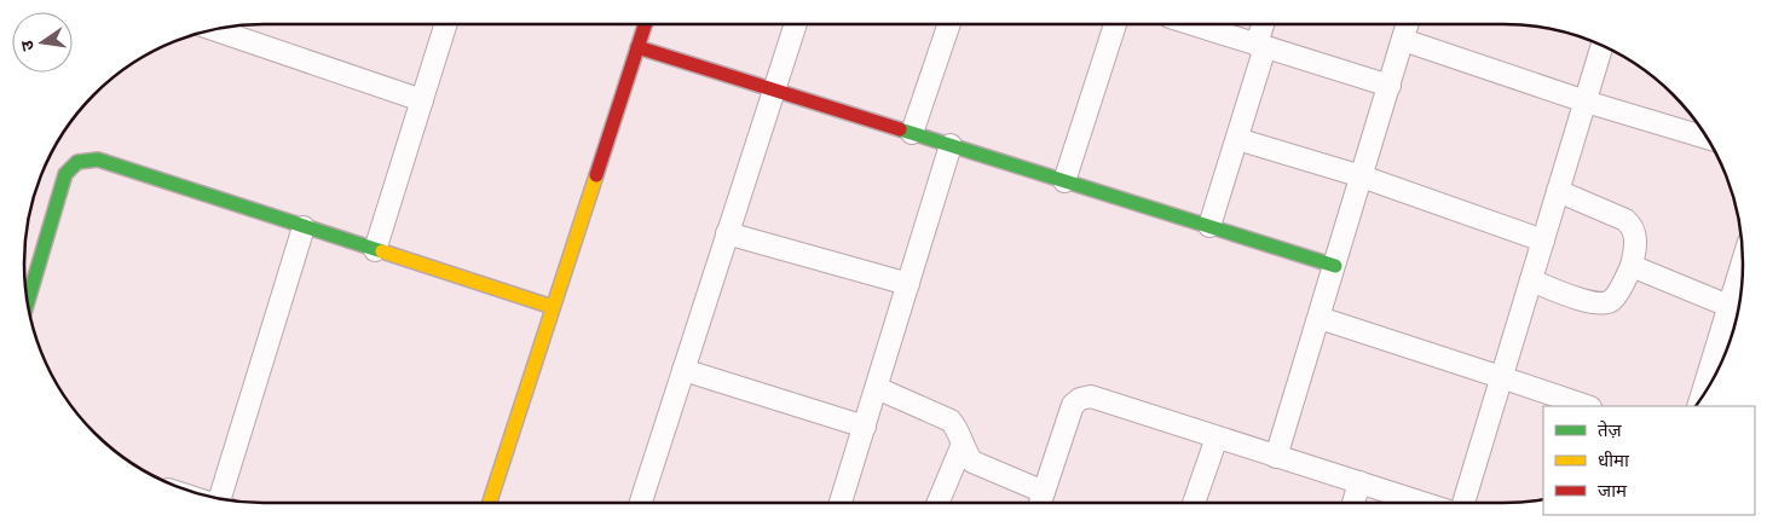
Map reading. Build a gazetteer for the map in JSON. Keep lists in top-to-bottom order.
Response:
{
  "legend": ["तेज़", "धीमा", "जाम"],
  "north": "left"
}
